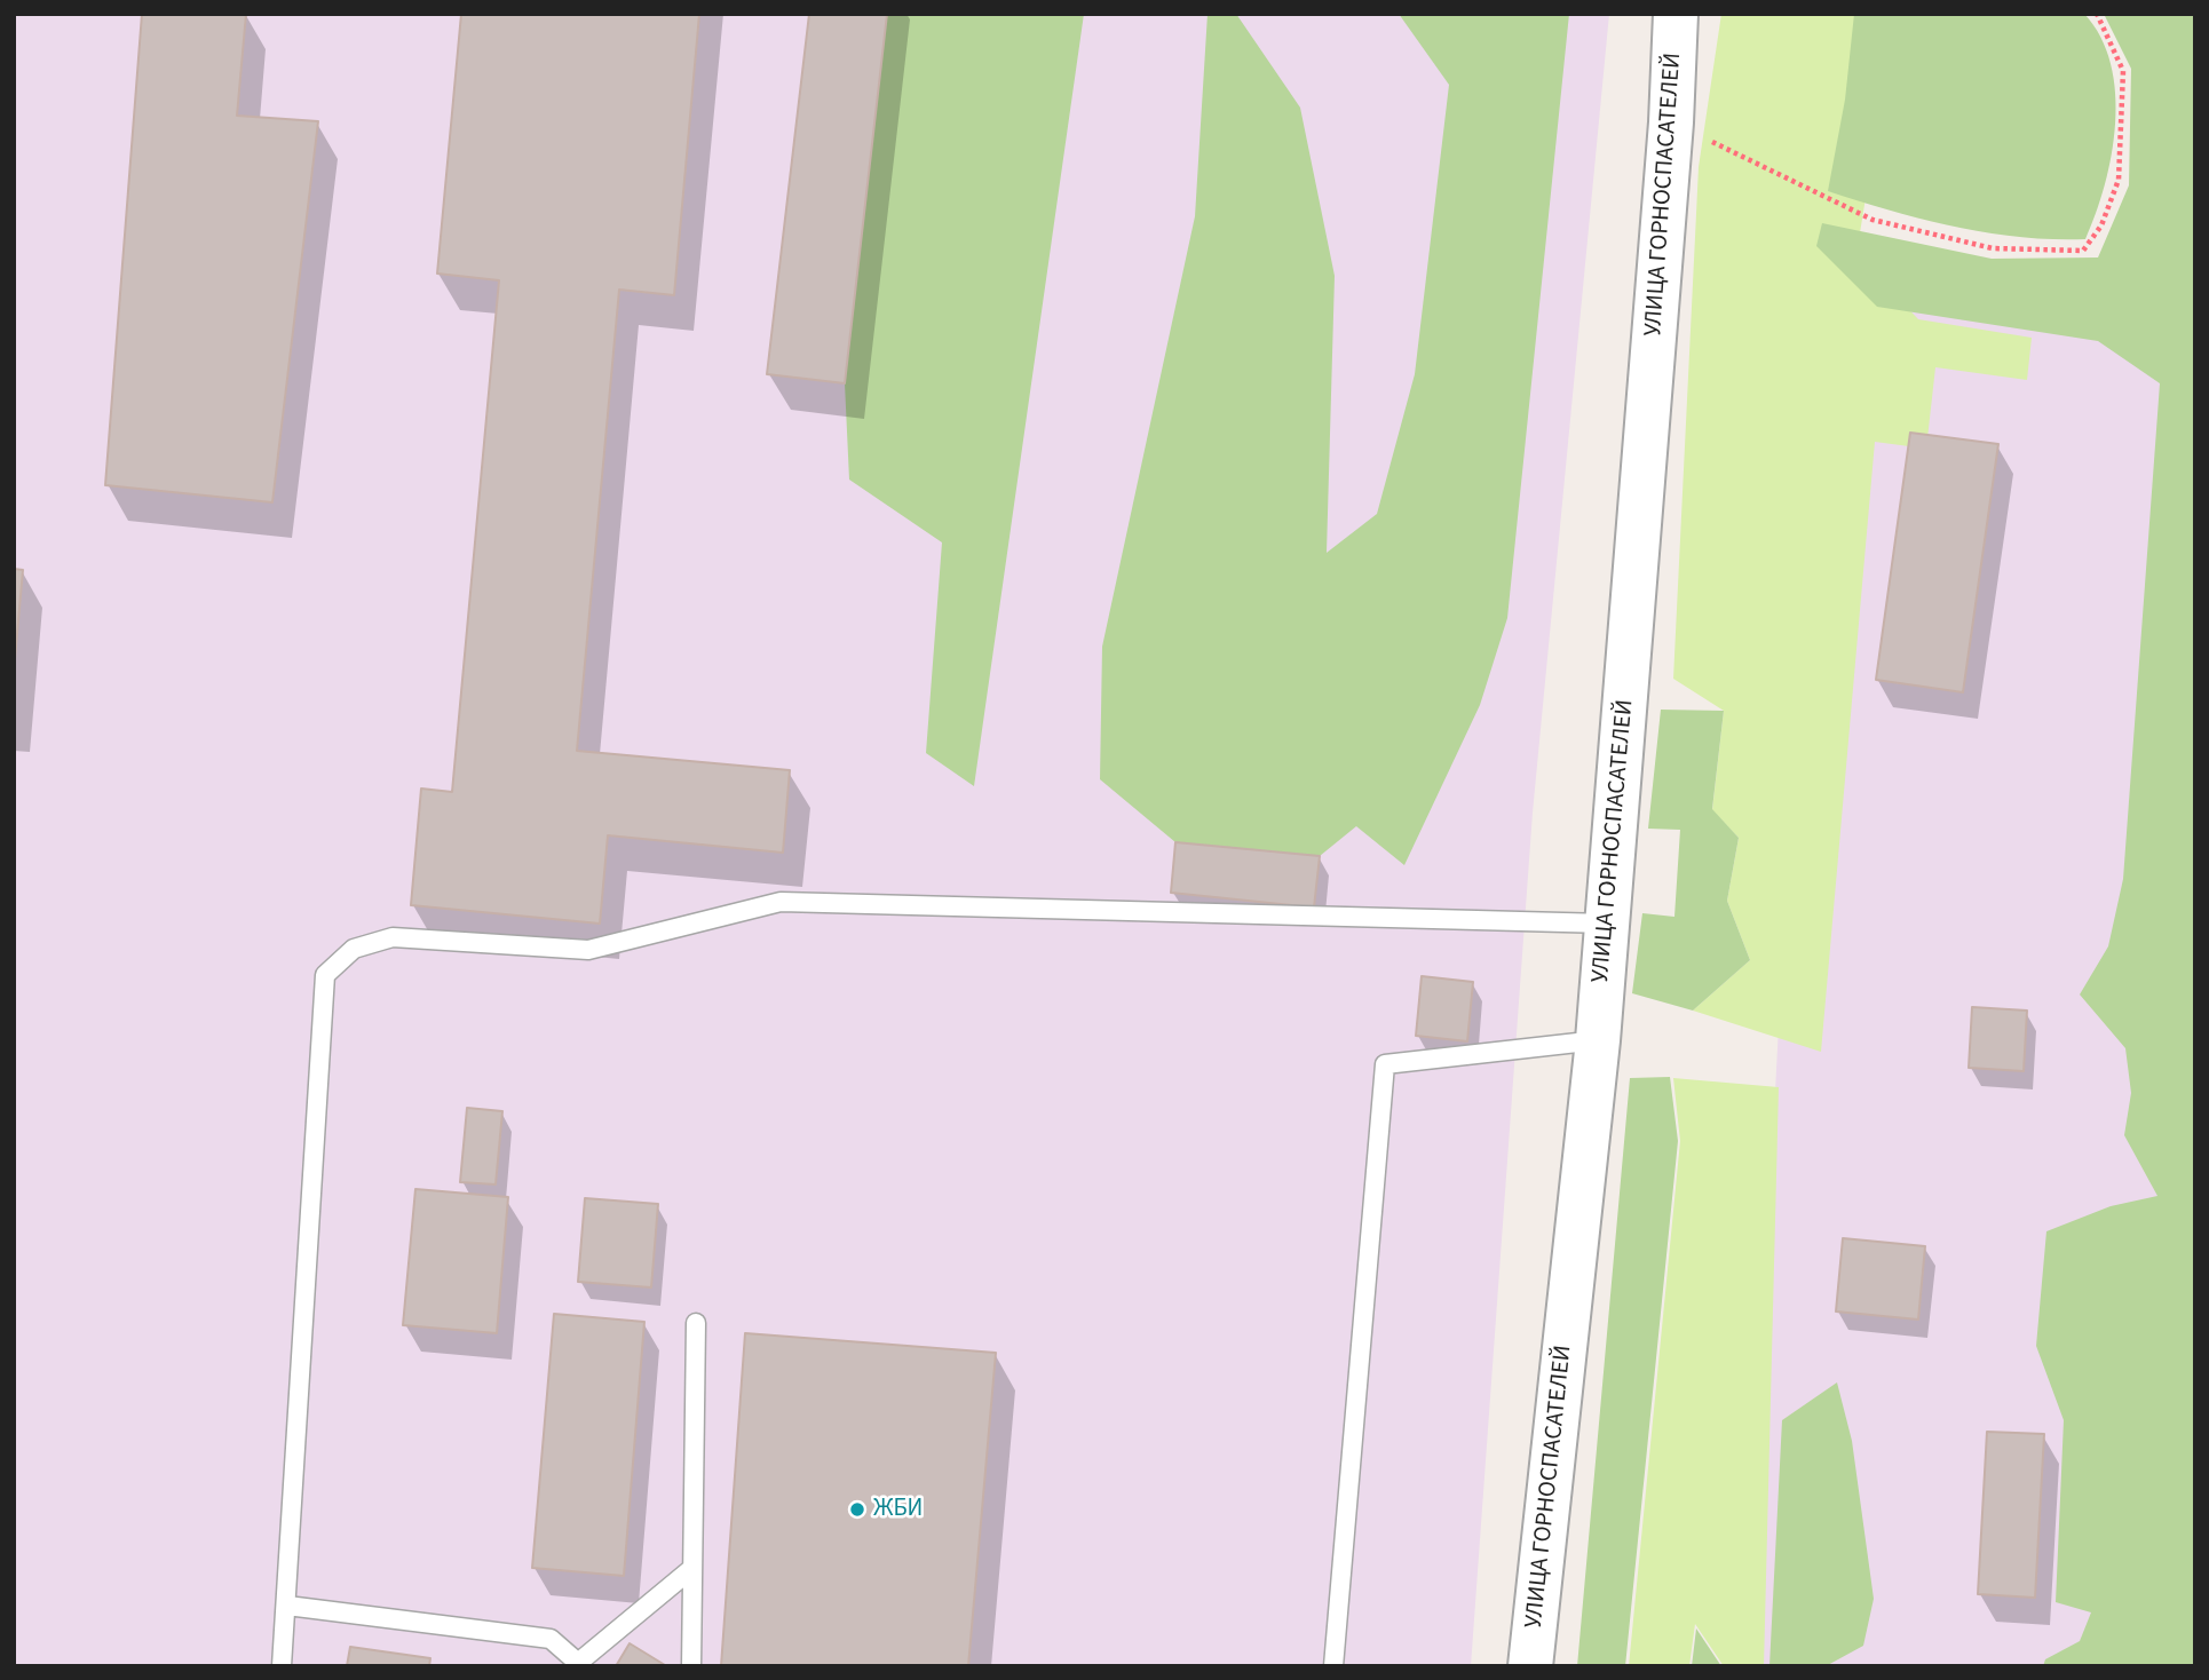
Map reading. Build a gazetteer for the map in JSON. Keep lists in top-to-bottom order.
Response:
{
  "streets": {
    "street": ["УЛИЦА ГОРНОСПАСАТЕЛЕЙ"]
  },
  "places": ["ЖБИ"]
}
